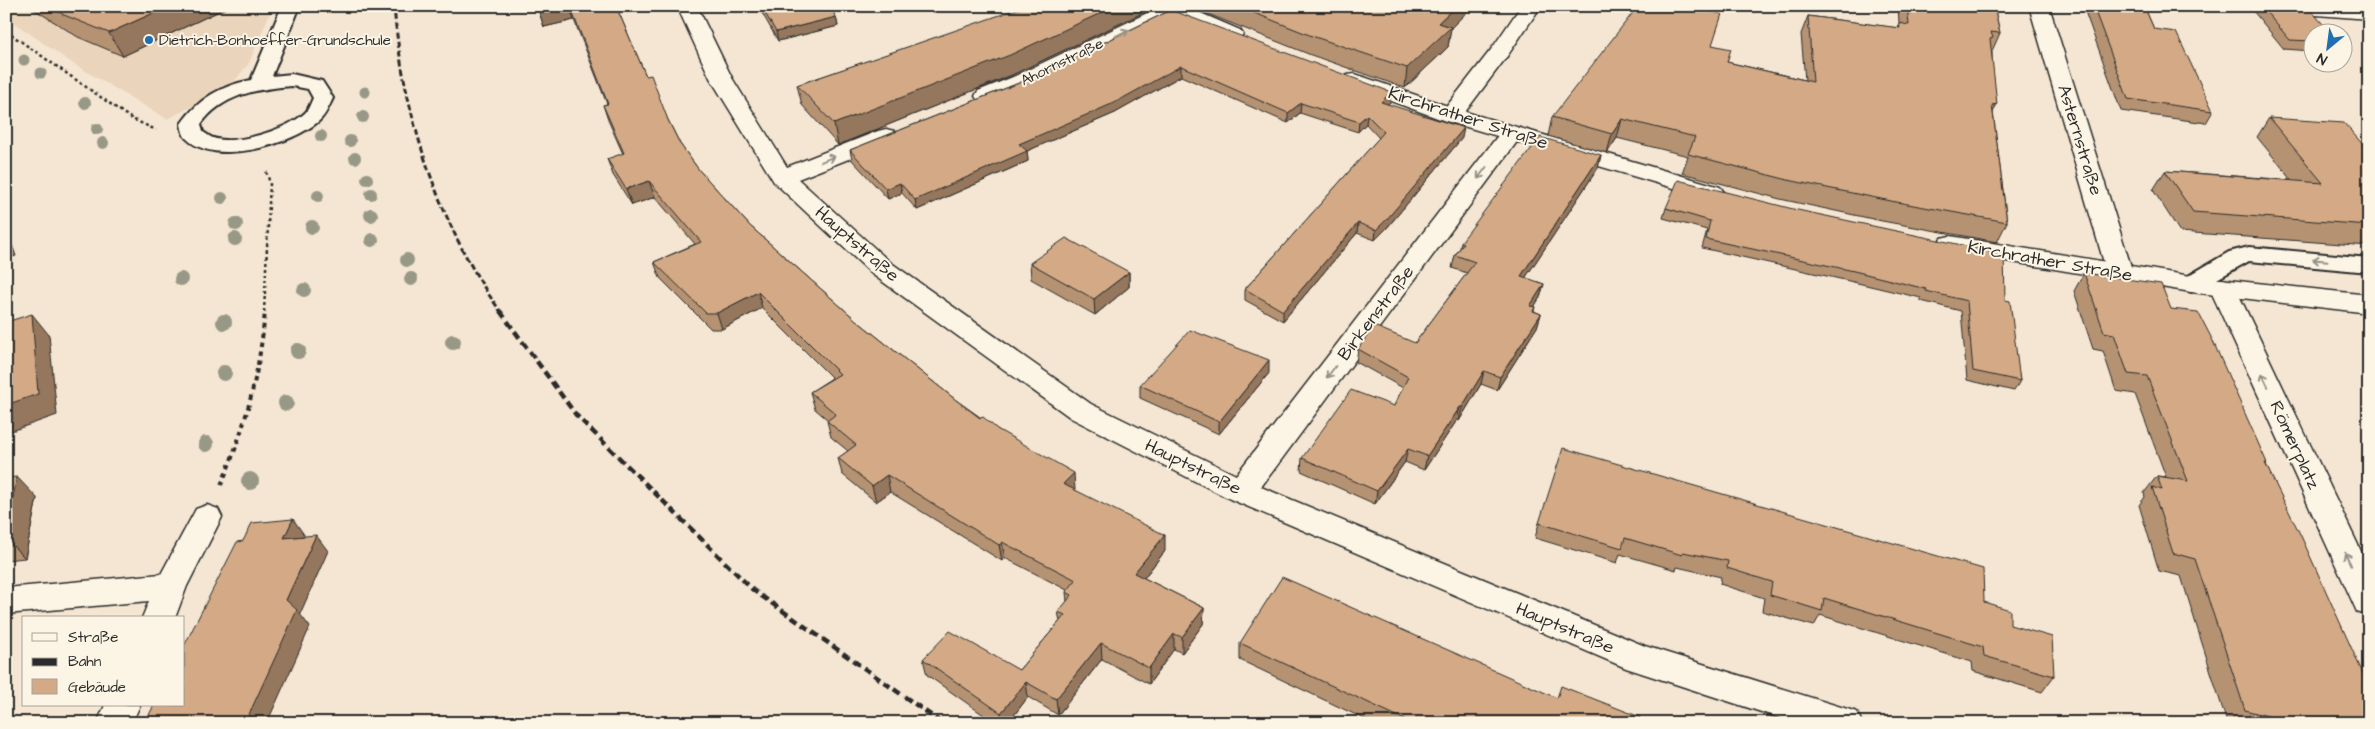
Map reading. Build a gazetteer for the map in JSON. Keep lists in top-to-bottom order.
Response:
{
  "streets": {
    "street": [
      "Ahornstraße",
      "Kirchrather Straße",
      "Asternstraße",
      "Hauptstraße",
      "Birkenstraße",
      "Römerplatz"
    ]
  },
  "crossings": [
    ["Kirchrather Straße", "Asternstraße"],
    ["Kirchrather Straße", "Birkenstraße"],
    ["Kirchrather Straße", "Römerplatz"],
    ["Hauptstraße", "Birkenstraße"]
  ],
  "one_way": ["Ahornstraße", "Birkenstraße", "Römerplatz"],
  "places": ["Dietrich-Bonhoeffer-Grundschule"],
  "legend": ["Straße", "Bahn", "Gebäude"],
  "north": "bottom left"
}
